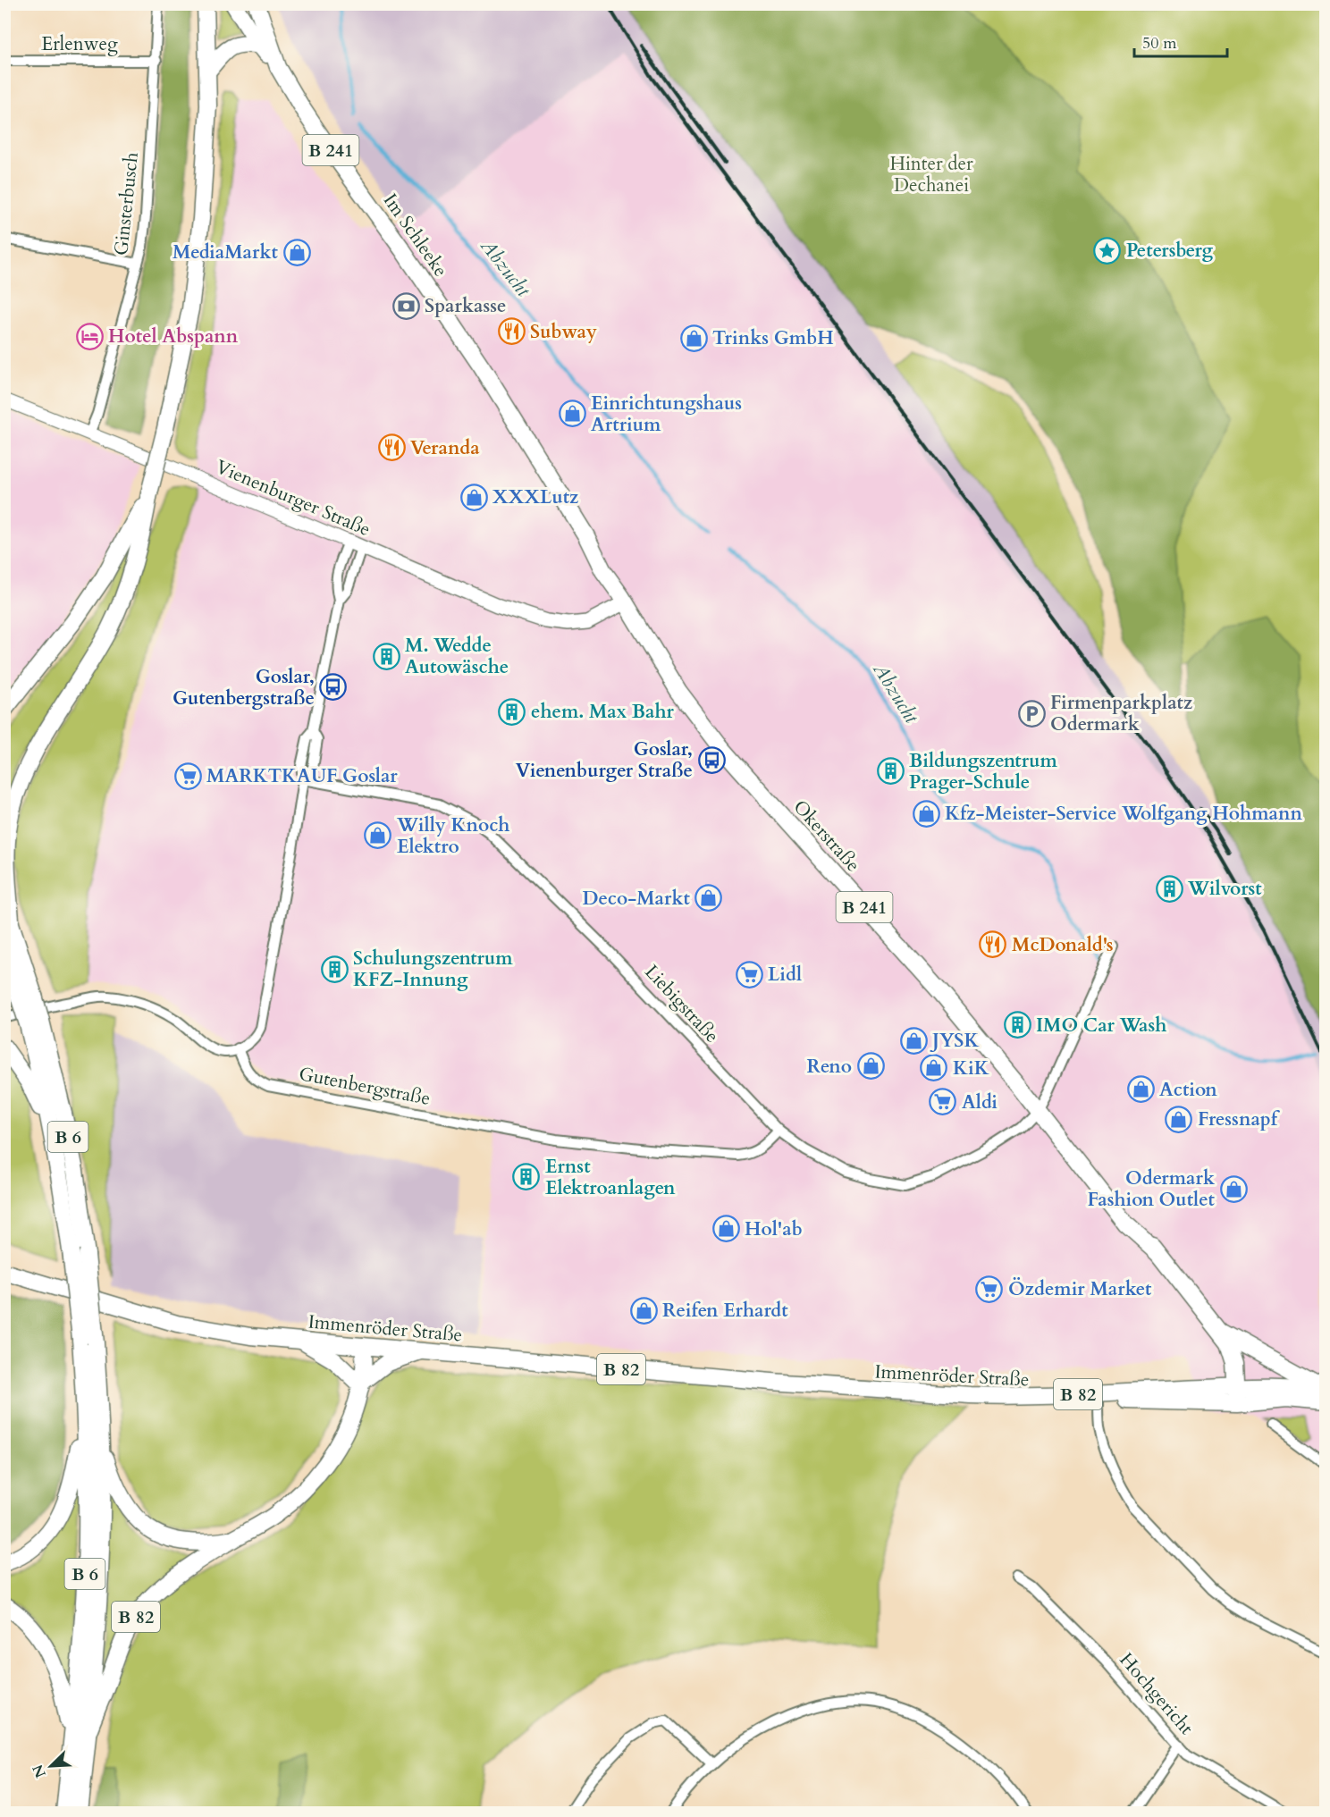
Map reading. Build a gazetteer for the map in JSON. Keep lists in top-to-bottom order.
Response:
{
  "streets": {
    "main road": [
      "B 241",
      "Im Schleeke",
      "Vienenburger Straße",
      "Okerstraße",
      "B 6",
      "Immenröder Straße",
      "B 82"
    ],
    "street": [
      "Erlenweg",
      "Ginsterbusch",
      "Liebigstraße",
      "Gutenbergstraße",
      "Hochgericht"
    ]
  },
  "crossings": [
    ["Erlenweg", "Ginsterbusch"],
    ["Ginsterbusch", "Vienenburger Straße"],
    ["Im Schleeke", "Vienenburger Straße"],
    ["Im Schleeke", "Okerstraße"],
    ["Vienenburger Straße", "Okerstraße"],
    ["Okerstraße", "Liebigstraße"],
    ["Okerstraße", "Immenröder Straße"],
    ["Okerstraße", "B 82"],
    ["Liebigstraße", "Gutenbergstraße"],
    ["B 6", "B 82"],
    ["Immenröder Straße", "B 82"]
  ],
  "water": ["Abzucht"],
  "parks": ["Hinter der Dechanei"],
  "places": {
    "place": ["Petersberg"],
    "shop": [
      "MediaMarkt",
      "Trinks GmbH",
      "Einrichtungshaus Artrium",
      "XXXLutz",
      "Kfz-Meister-Service Wolfgang Hohmann",
      "Willy Knoch Elektro",
      "Deco-Markt",
      "JYSK",
      "Reno",
      "KiK",
      "Action",
      "Fressnapf",
      "Odermark Fashion Outlet",
      "Hol'ab",
      "Reifen Erhardt"
    ],
    "bank": ["Sparkasse"],
    "restaurant": ["Subway", "Veranda", "McDonald's"],
    "hotel": ["Hotel Abspann"],
    "building": [
      "M. Wedde Autowäsche",
      "ehem. Max Bahr",
      "Bildungszentrum Prager-Schule",
      "Wilvorst",
      "Schulungszentrum KFZ-Innung",
      "IMO Car Wash",
      "Ernst Elektroanlagen"
    ],
    "bus stop": ["Goslar, Gutenbergstraße", "Goslar, Vienenburger Straße"],
    "parking": ["Firmenparkplatz Odermark"],
    "supermarket": [
      "MARKTKAUF Goslar",
      "Lidl",
      "Aldi",
      "Özdemir Market"
    ]
  },
  "scale_bar": "50 m",
  "north": "bottom left"
}
